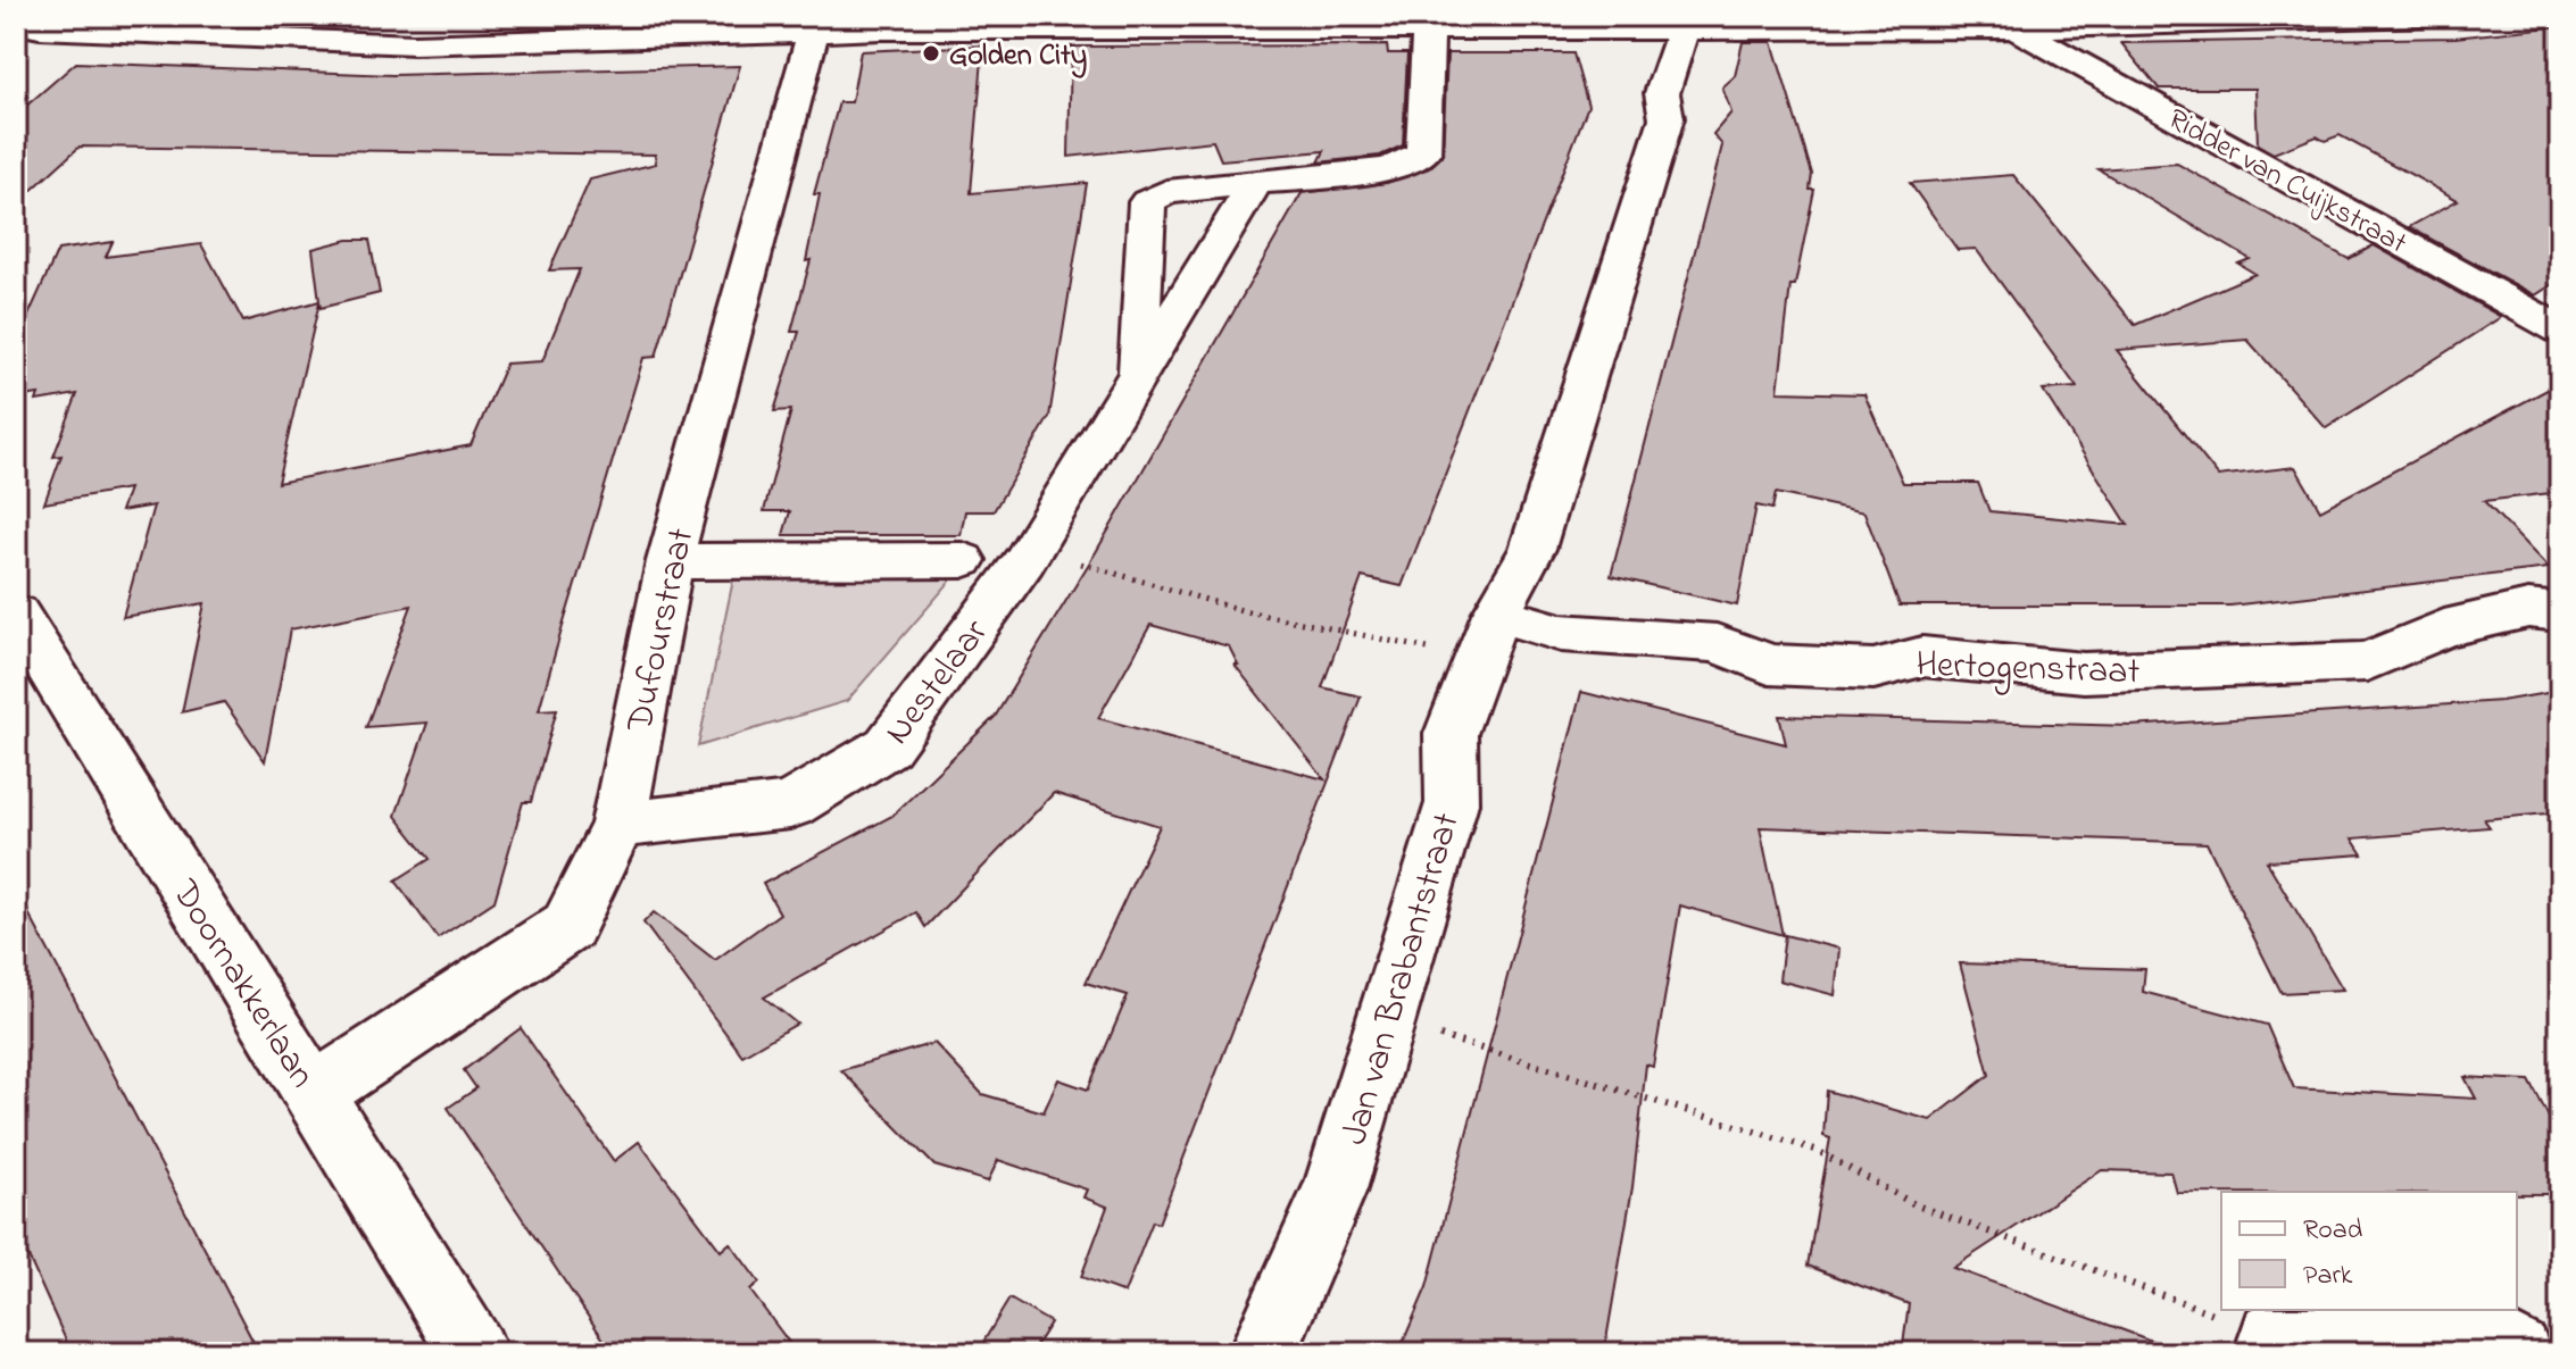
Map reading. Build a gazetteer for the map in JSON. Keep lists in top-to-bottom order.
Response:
{
  "streets": {
    "street": [
      "Ridder van Cuijkstraat",
      "Dufourstraat",
      "Hertogenstraat",
      "Nestelaar",
      "Jan van Brabantstraat",
      "Doornakkerlaan"
    ]
  },
  "crossings": [
    ["Dufourstraat", "Nestelaar"],
    ["Dufourstraat", "Doornakkerlaan"],
    ["Hertogenstraat", "Jan van Brabantstraat"]
  ],
  "places": ["Golden City"],
  "legend": ["Road", "Park"]
}
